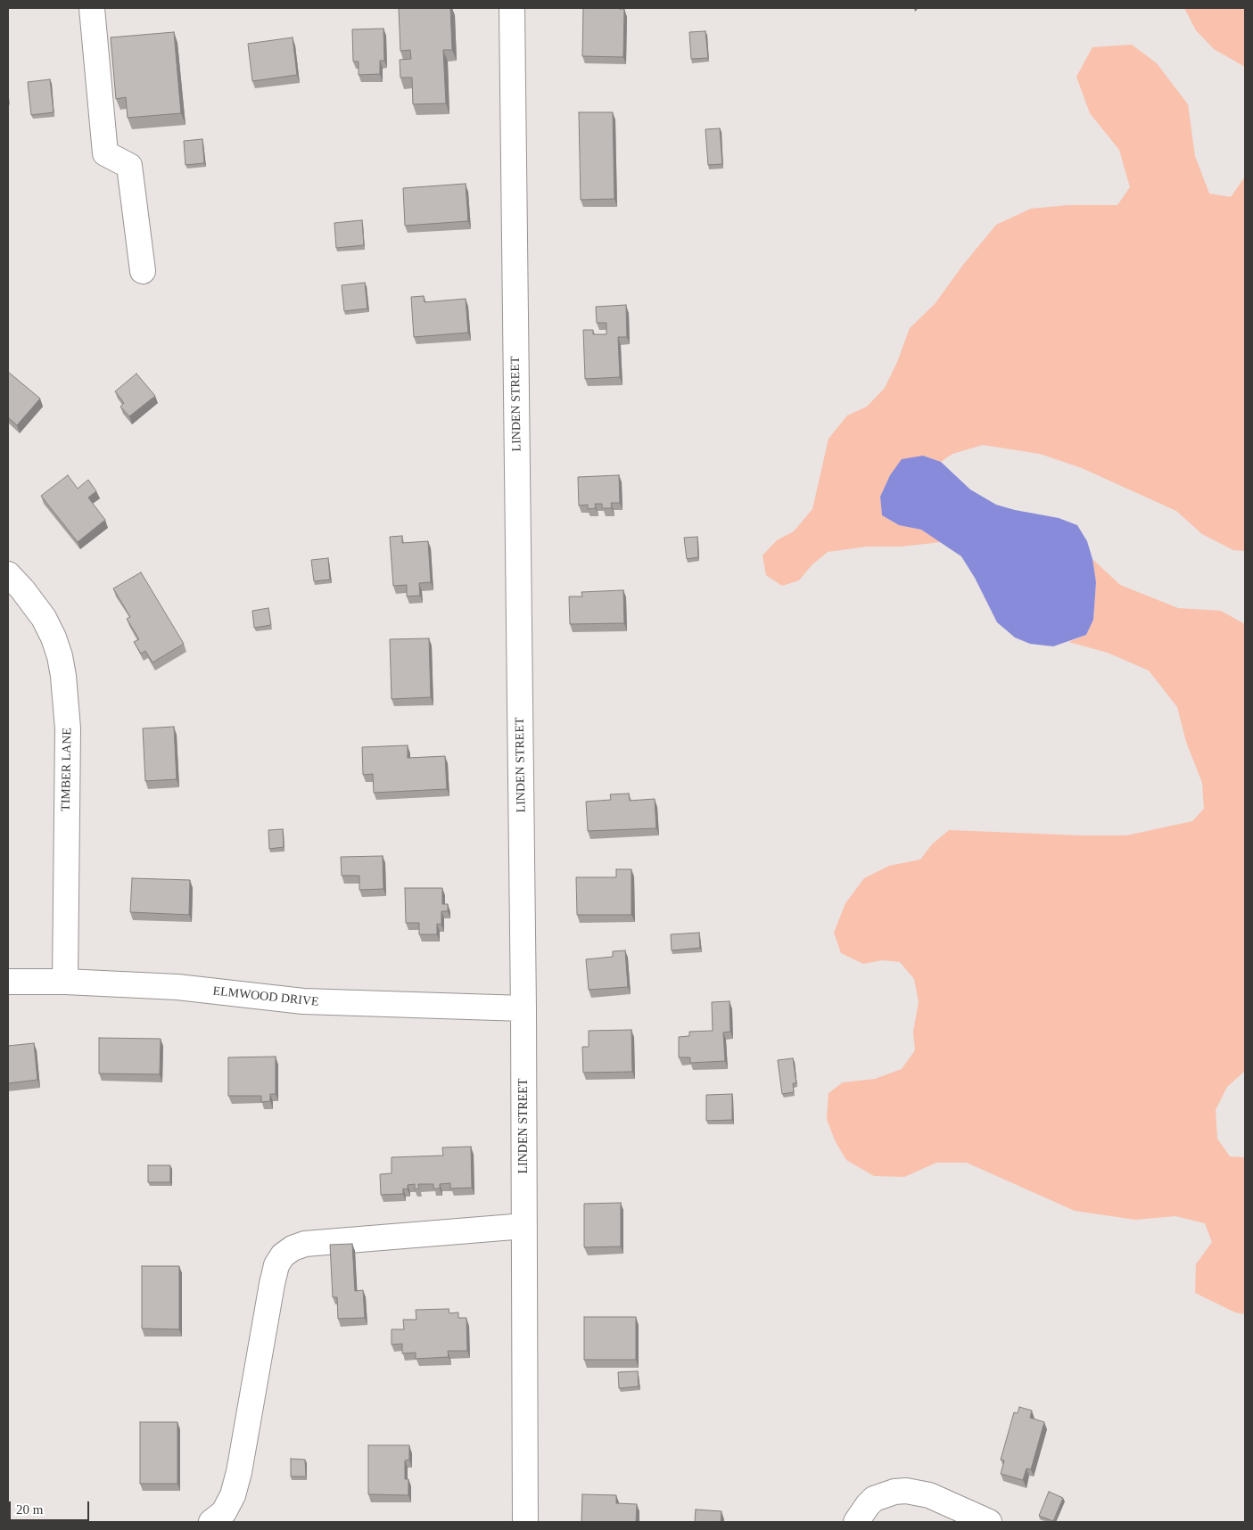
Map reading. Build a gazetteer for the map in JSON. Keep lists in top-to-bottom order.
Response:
{
  "streets": {
    "street": ["LINDEN STREET", "TIMBER LANE", "ELMWOOD DRIVE"]
  },
  "crossings": [
    ["LINDEN STREET", "ELMWOOD DRIVE"],
    ["TIMBER LANE", "ELMWOOD DRIVE"]
  ],
  "scale_bar": "20 m"
}
